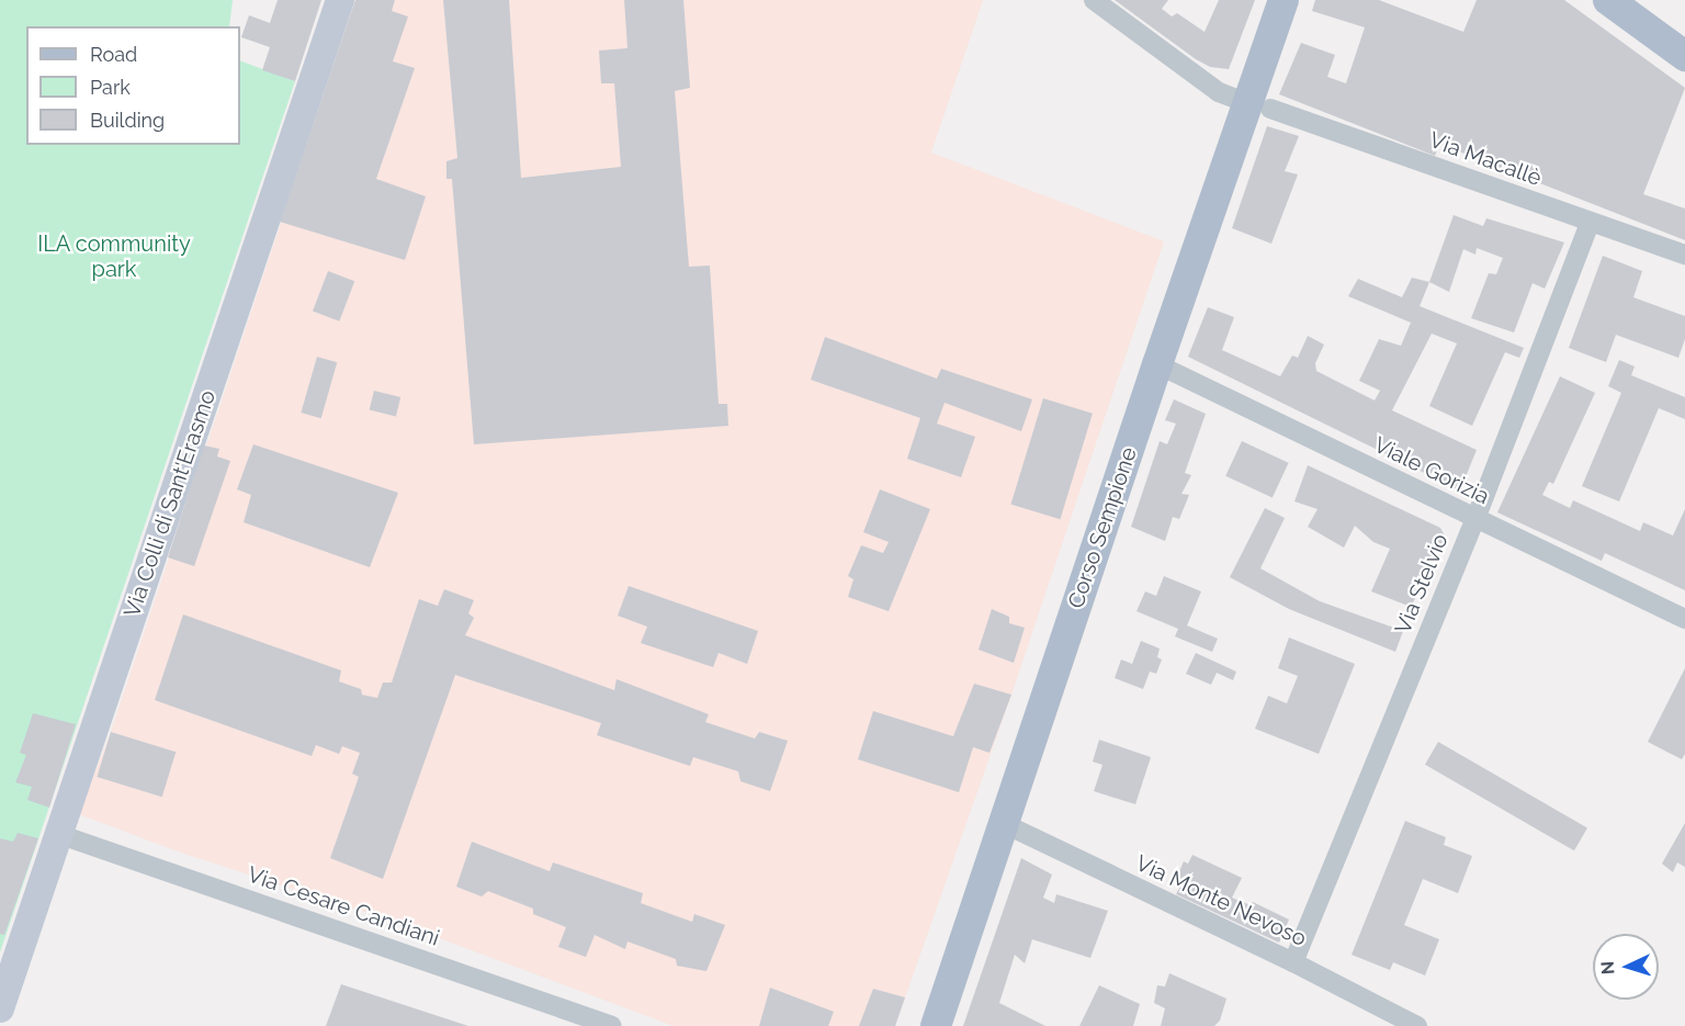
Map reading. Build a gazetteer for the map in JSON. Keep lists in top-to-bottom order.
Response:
{
  "streets": {
    "main road": ["Corso Sempione"],
    "street": [
      "Via Macallè",
      "Viale Gorizia",
      "Via Colli di Sant'Erasmo",
      "Via Stelvio",
      "Via Monte Nevoso",
      "Via Cesare Candiani"
    ]
  },
  "crossings": [
    ["Via Macallè", "Corso Sempione"],
    ["Via Macallè", "Via Stelvio"],
    ["Viale Gorizia", "Corso Sempione"],
    ["Viale Gorizia", "Via Stelvio"],
    ["Via Colli di Sant'Erasmo", "Via Cesare Candiani"],
    ["Corso Sempione", "Via Monte Nevoso"],
    ["Via Stelvio", "Via Monte Nevoso"]
  ],
  "parks": ["ILA community park"],
  "legend": ["Road", "Park", "Building"],
  "north": "left"
}
